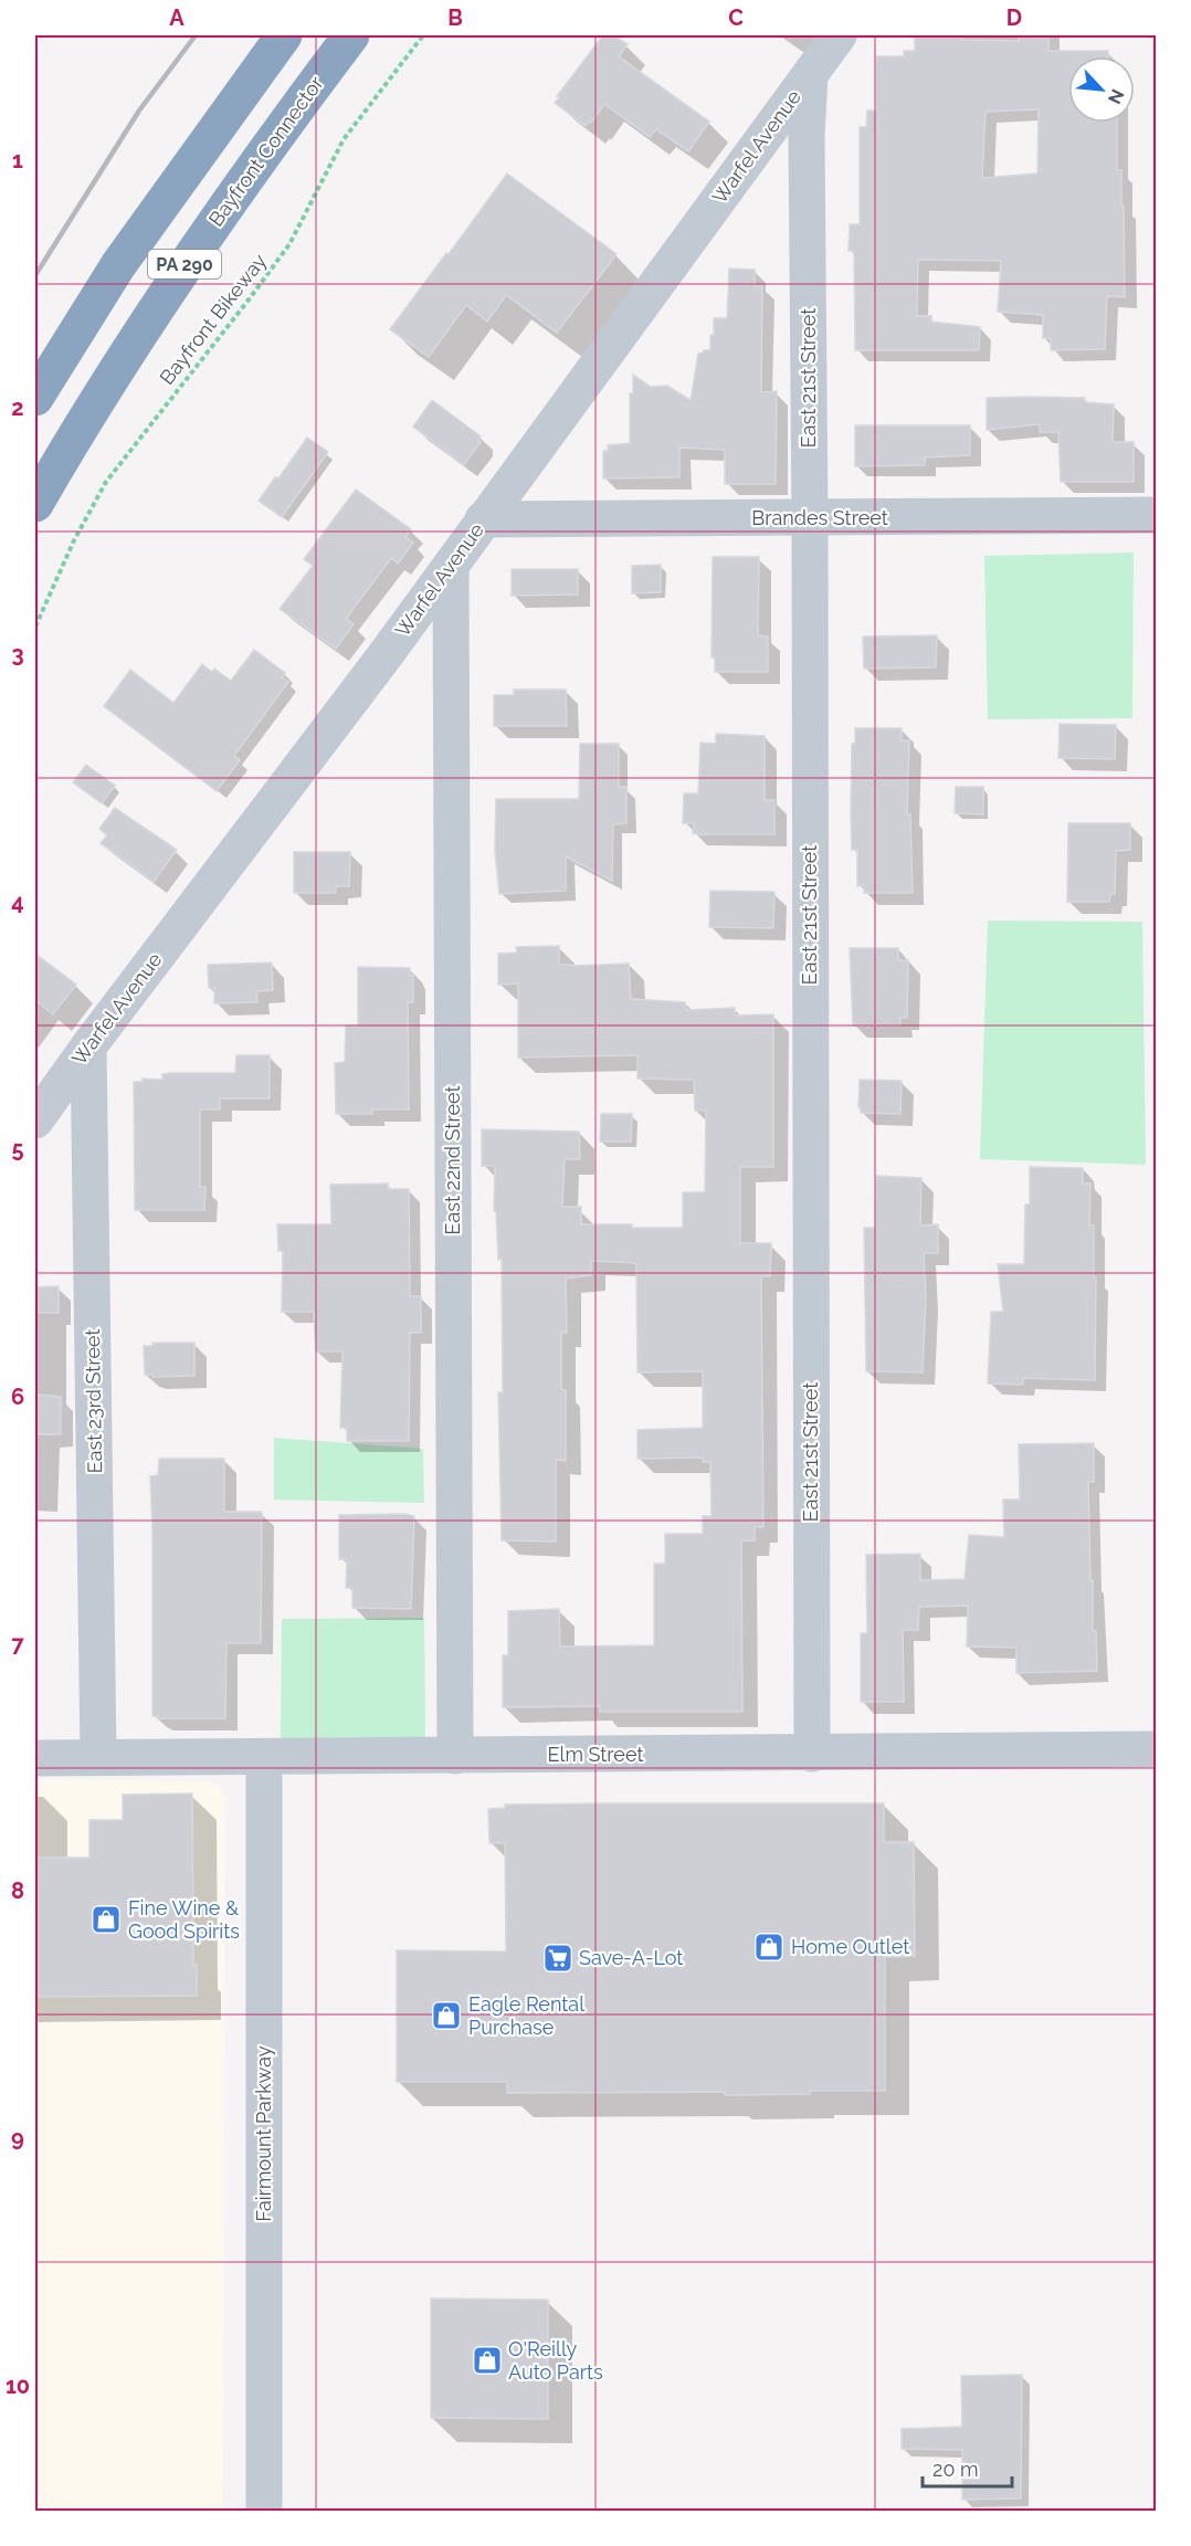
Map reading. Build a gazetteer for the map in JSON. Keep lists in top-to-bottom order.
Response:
{
  "streets": {
    "highway": ["Bayfront Connector", "PA 290"],
    "street": [
      "Warfel Avenue",
      "East 21st Street",
      "Brandes Street",
      "East 22nd Street",
      "East 23rd Street",
      "Elm Street",
      "Fairmount Parkway"
    ],
    "path": ["Bayfront Bikeway"]
  },
  "crossings": [
    ["Warfel Avenue", "East 21st Street"],
    ["Warfel Avenue", "Brandes Street"],
    ["Warfel Avenue", "East 22nd Street"],
    ["Warfel Avenue", "East 23rd Street"],
    ["East 21st Street", "Brandes Street"],
    ["East 21st Street", "Elm Street"],
    ["East 22nd Street", "Elm Street"],
    ["East 23rd Street", "Elm Street"],
    ["Elm Street", "Fairmount Parkway"]
  ],
  "places": {
    "shop": [
      "Fine Wine & Good Spirits",
      "Home Outlet",
      "Eagle Rental Purchase",
      "O'Reilly Auto Parts"
    ],
    "supermarket": ["Save-A-Lot"]
  },
  "scale_bar": "20 m",
  "north": "bottom right",
  "grid": {
    "columns": [
      "A",
      "B",
      "C",
      "D"
    ],
    "rows": [
      "1",
      "2",
      "3",
      "4",
      "5",
      "6",
      "7",
      "8",
      "9",
      "10"
    ]
  }
}
